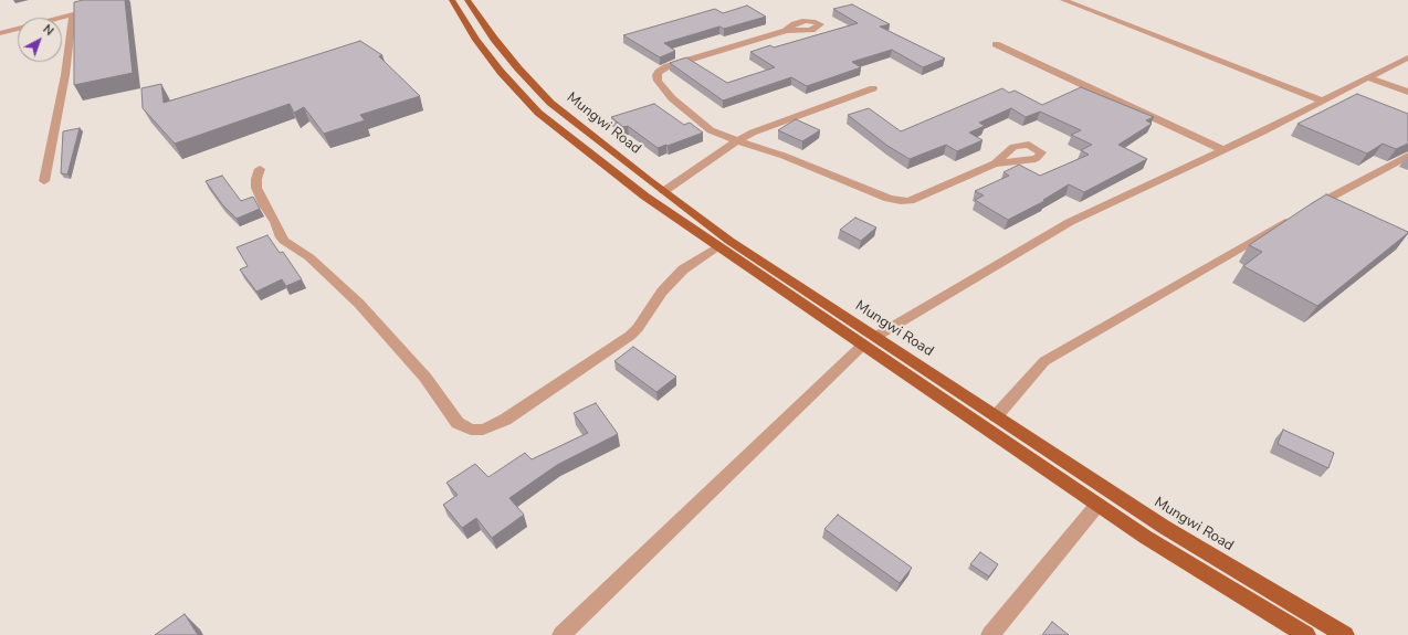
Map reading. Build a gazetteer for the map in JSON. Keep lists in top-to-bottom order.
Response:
{
  "streets": {
    "main road": ["Mungwi Road"]
  },
  "north": "top right"
}
